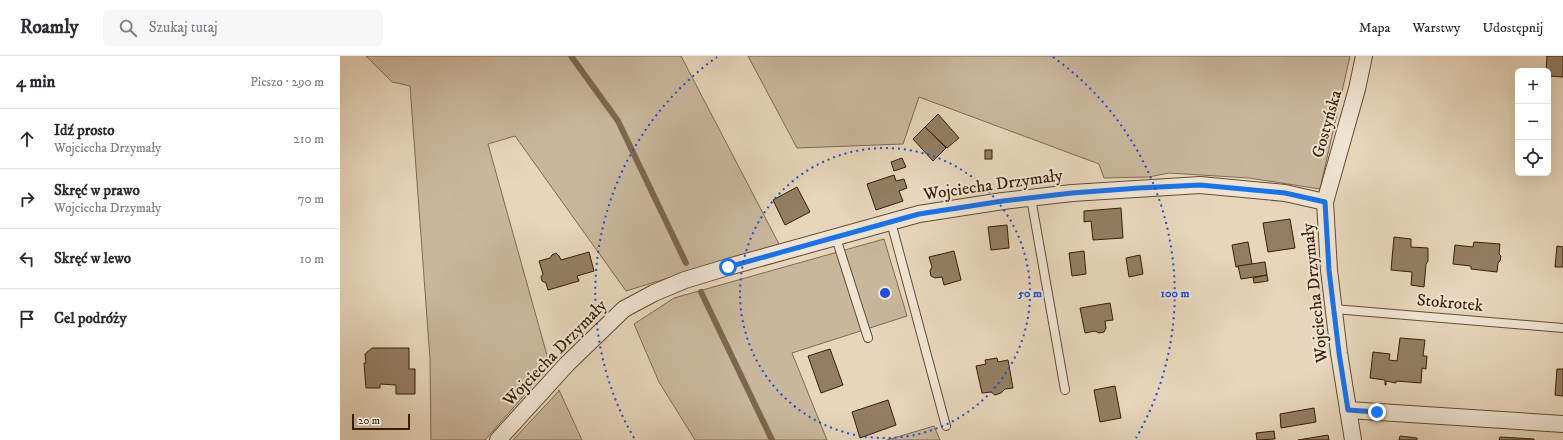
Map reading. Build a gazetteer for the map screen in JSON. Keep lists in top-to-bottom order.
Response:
{
  "streets": {
    "street": ["Gostyńska", "Wojciecha Drzymały"],
    "lane": ["Stokrotek"]
  },
  "crossings": [
    ["Gostyńska", "Wojciecha Drzymały"],
    ["Wojciecha Drzymały", "Stokrotek"]
  ],
  "scale_bar": "20 m",
  "page": {
    "header": "Roamly",
    "search": "Szukaj tutaj",
    "nav": ["Mapa", "Warstwy", "Udostępnij"],
    "heading": ["4 min", "Pieszo · 290 m"],
    "map_buttons": ["+", "−"],
    "list": [
      ["Idź prosto", "Wojciecha Drzymały", "210 m"],
      ["Skręć w prawo", "Wojciecha Drzymały", "70 m"],
      ["Skręć w lewo", "10 m"],
      "Cel podróży"
    ],
    "scale": "20 m"
  },
  "rings": ["50 m", "100 m"]
}
